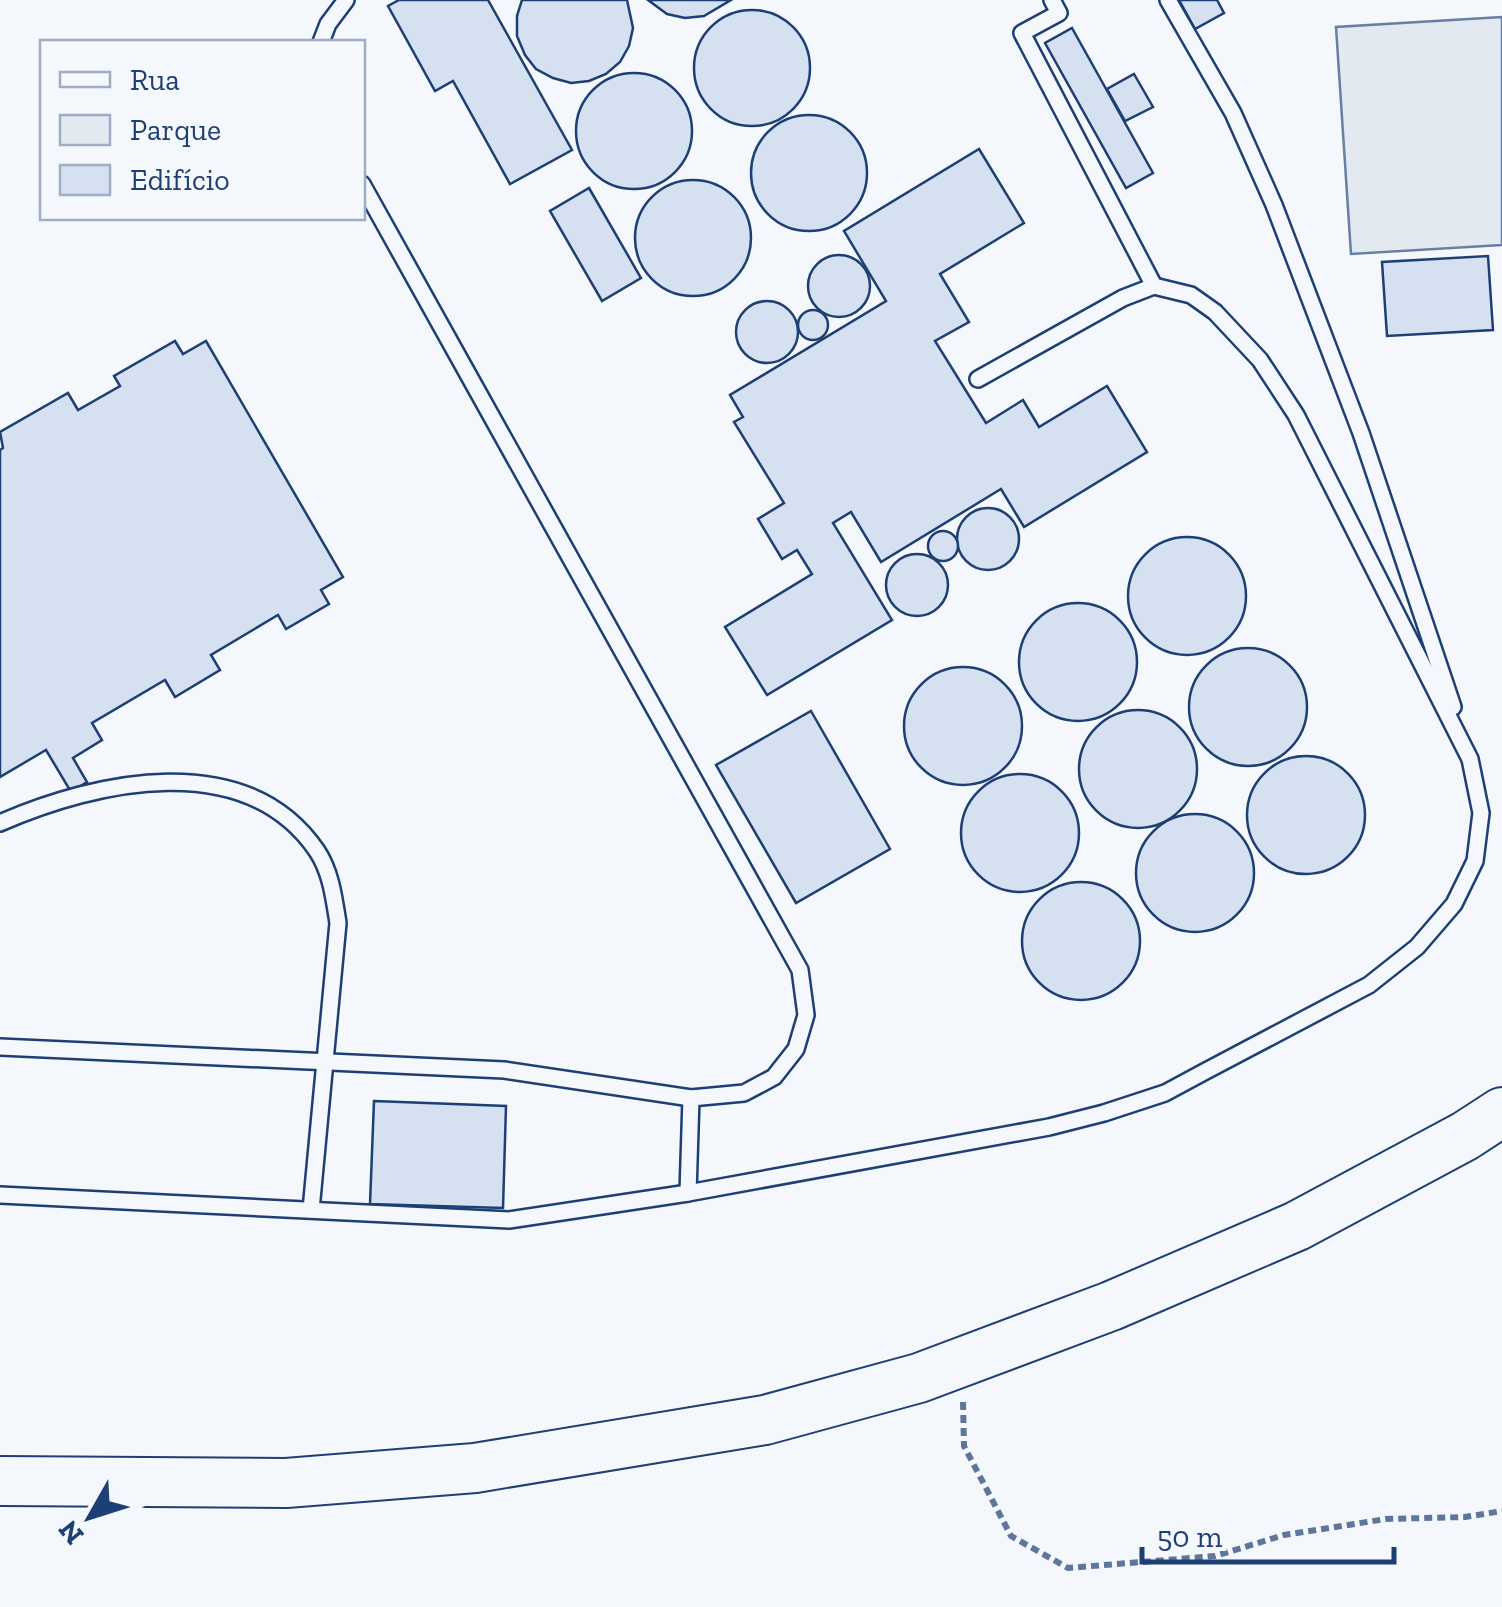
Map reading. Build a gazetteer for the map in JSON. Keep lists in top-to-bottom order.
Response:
{
  "legend": ["Rua", "Parque", "Edifício"],
  "scale_bar": "50 m",
  "north": "bottom left"
}
